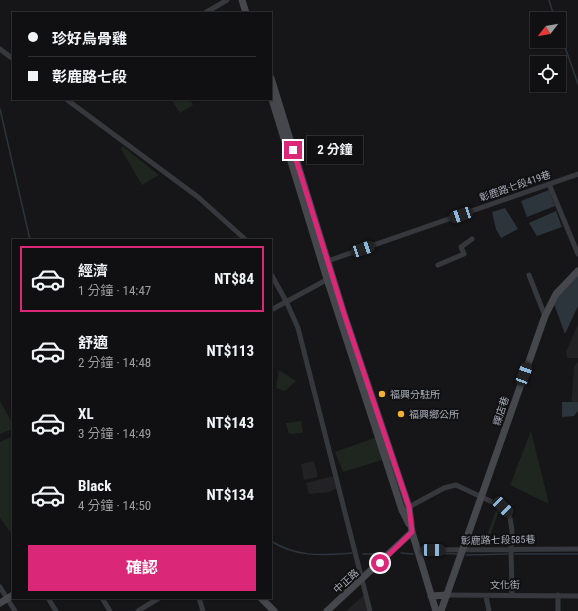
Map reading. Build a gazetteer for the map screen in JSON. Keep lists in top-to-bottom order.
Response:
{
  "streets": {
    "main road": ["粿店巷", "中正路", "文化街"],
    "street": ["彰鹿路七段419巷", "彰鹿路七段585巷"]
  },
  "crossings": [
    ["粿店巷", "彰鹿路七段585巷"],
    ["粿店巷", "文化街"]
  ],
  "places": ["福興分駐所", "福興鄉公所"],
  "north": "bottom left",
  "page": {
    "banner": ["珍好烏骨雞", "彰鹿路七段"],
    "bubble": "2 分鐘",
    "list": [
      {
        "name": "經濟",
        "note": "1 分鐘 · 14:47",
        "value": "NT$84"
      },
      {
        "name": "舒適",
        "note": "2 分鐘 · 14:48",
        "value": "NT$113"
      },
      {
        "name": "XL",
        "note": "3 分鐘 · 14:49",
        "value": "NT$143"
      },
      {
        "name": "Black",
        "note": "4 分鐘 · 14:50",
        "value": "NT$134"
      }
    ],
    "buttons": "確認"
  }
}
